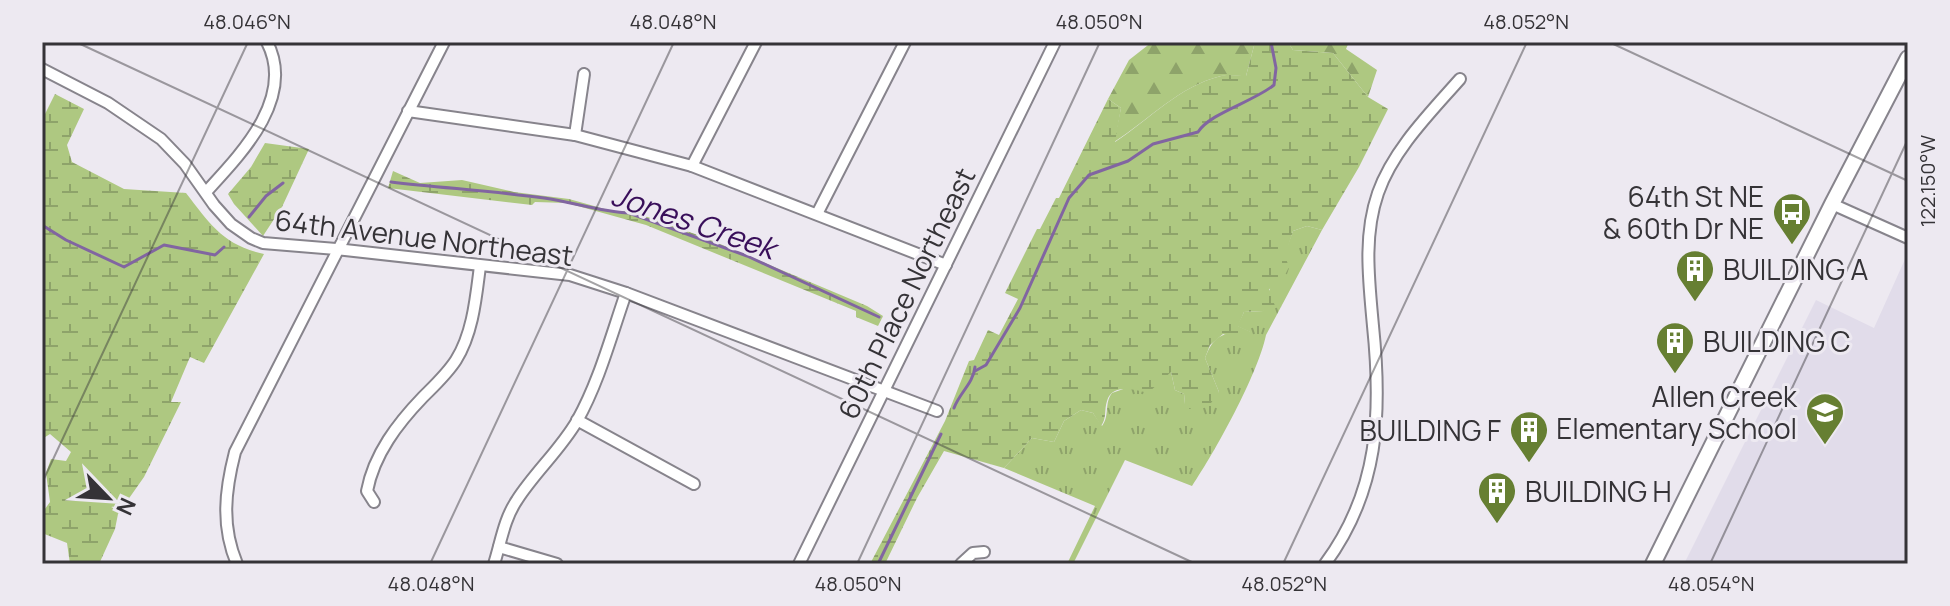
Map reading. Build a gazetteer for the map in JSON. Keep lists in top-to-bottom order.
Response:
{
  "streets": {
    "street": ["64th Avenue Northeast", "60th Place Northeast"]
  },
  "crossings": [
    ["64th Avenue Northeast", "60th Place Northeast"]
  ],
  "water": ["Jones Creek"],
  "places": {
    "bus stop": ["64th St NE & 60th Dr NE"],
    "building": [
      "BUILDING A",
      "BUILDING C",
      "BUILDING F",
      "BUILDING H"
    ],
    "school or university": ["Allen Creek Elementary School"]
  },
  "north": "bottom right",
  "coordinates": [
    "48.046°N",
    "48.048°N",
    "48.050°N",
    "48.052°N",
    "122.150°W",
    "48.054°N"
  ]
}
